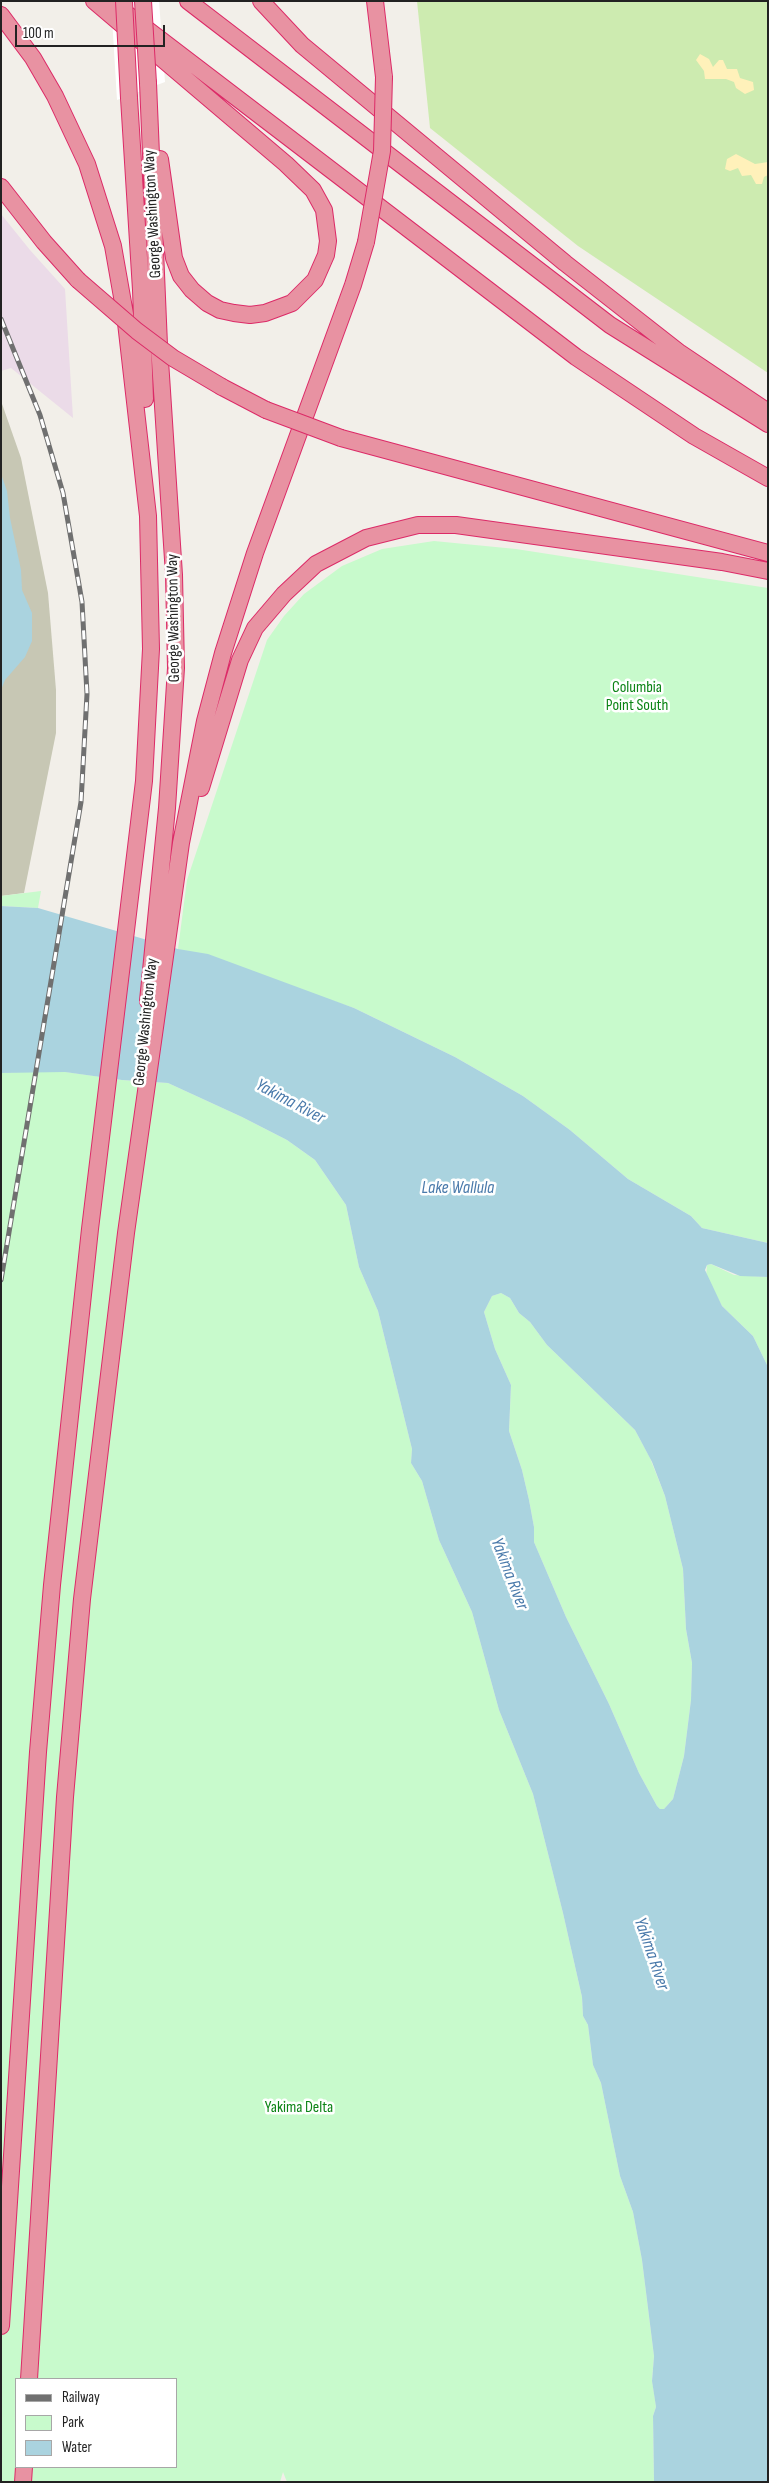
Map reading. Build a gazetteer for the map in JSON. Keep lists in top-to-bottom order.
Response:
{
  "streets": {
    "highway": ["George Washington Way"]
  },
  "water": ["Yakima River", "Lake Wallula"],
  "parks": ["Columbia Point South", "Yakima Delta"],
  "legend": ["Railway", "Park", "Water"],
  "scale_bar": "100 m"
}
